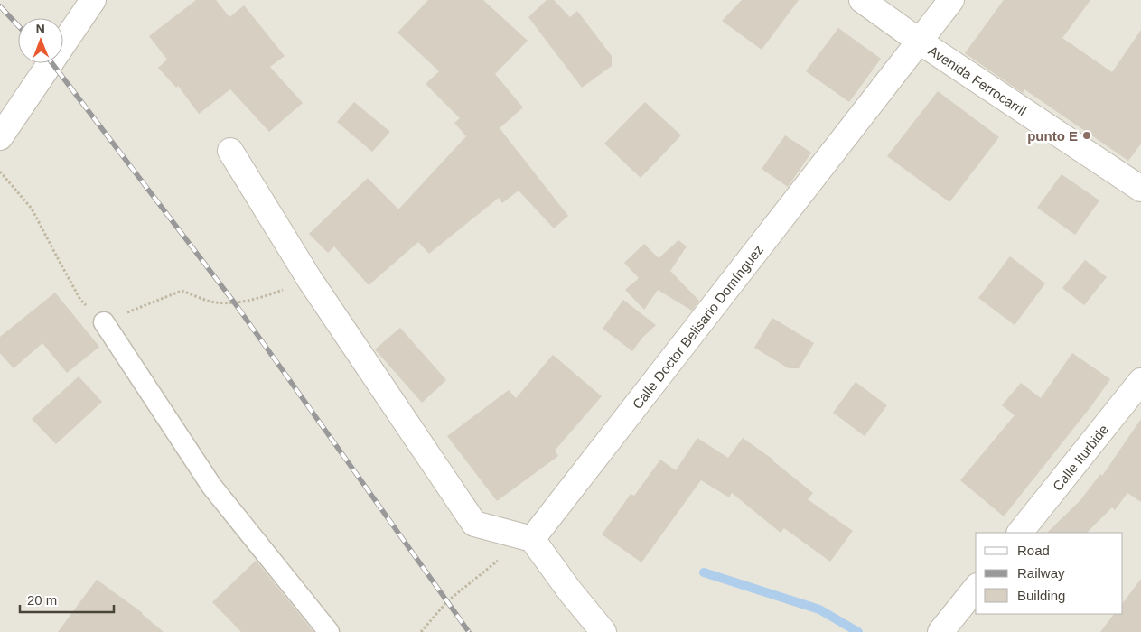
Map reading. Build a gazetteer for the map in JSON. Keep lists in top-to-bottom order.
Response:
{
  "streets": {
    "street": ["Avenida Ferrocarril", "Calle Doctor Belisario Domínguez", "Calle Iturbide"]
  },
  "crossings": [
    ["Avenida Ferrocarril", "Calle Doctor Belisario Domínguez"]
  ],
  "places": ["punto E"],
  "legend": ["Road", "Railway", "Building"],
  "scale_bar": "20 m",
  "north": "top"
}
